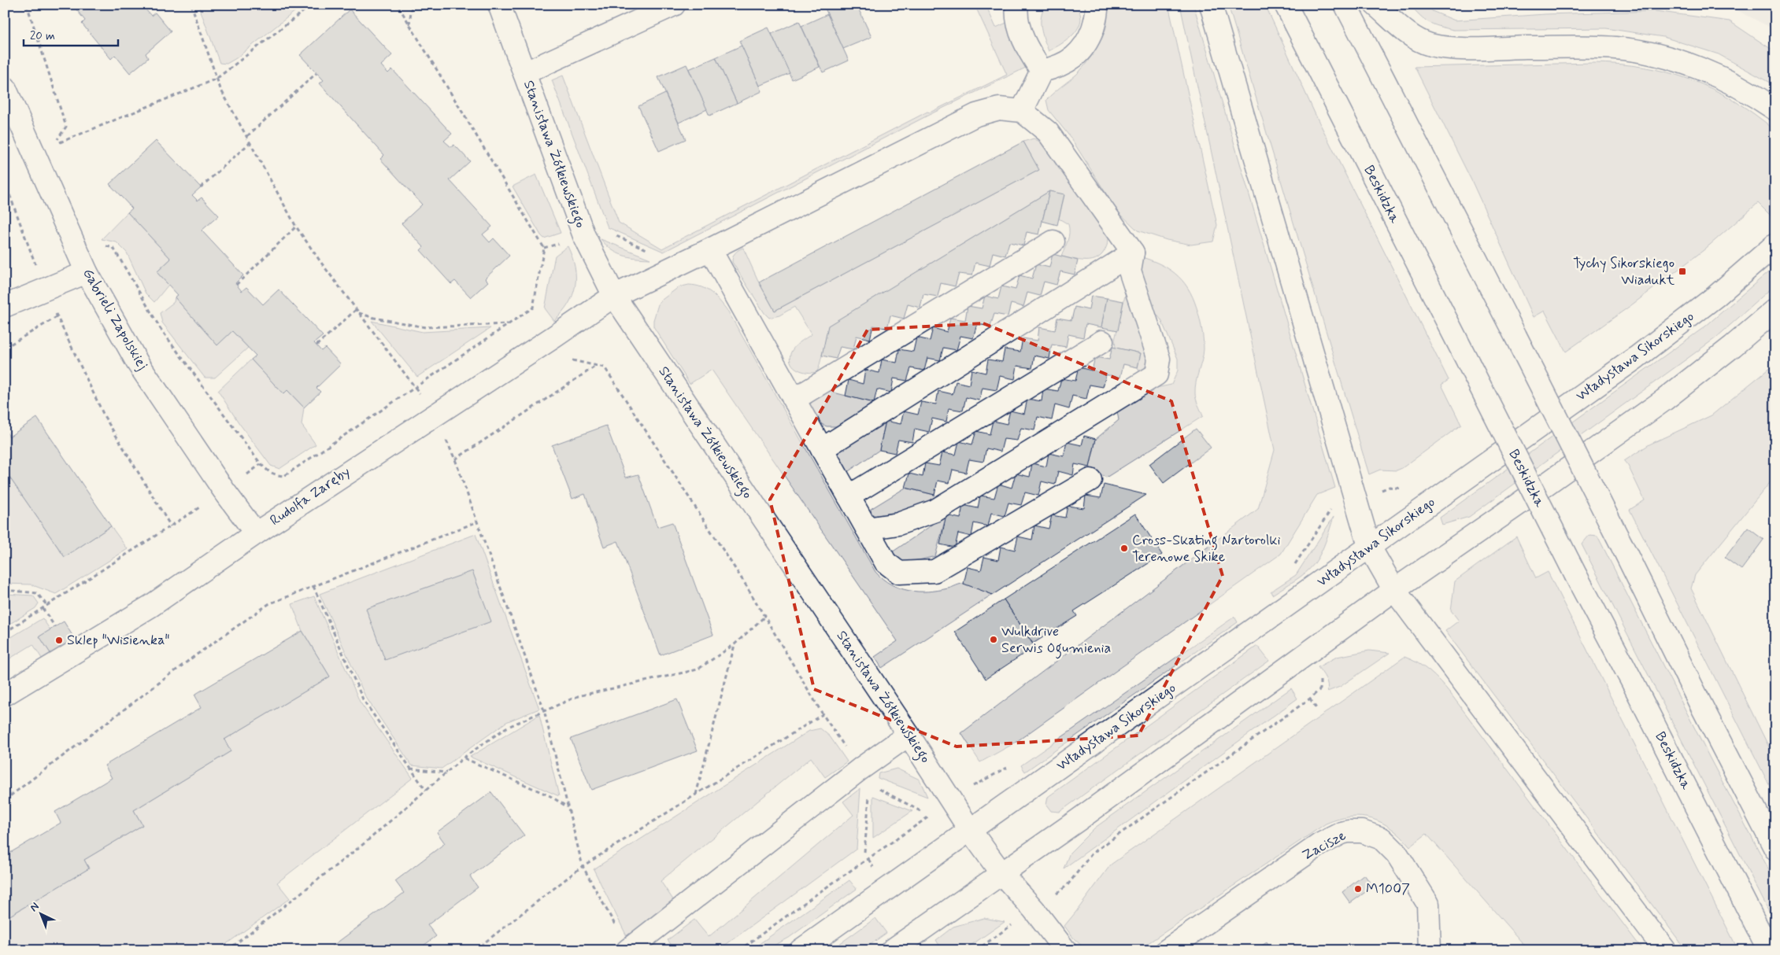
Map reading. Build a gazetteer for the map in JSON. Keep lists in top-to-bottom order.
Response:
{
  "streets": {
    "street": [
      "Stanisława Żółkiewskiego",
      "Beskidzka",
      "Gabrieli Zapolskiej",
      "Władysława Sikorskiego",
      "Rudolfa Zaręby",
      "Zacisze"
    ]
  },
  "crossings": [
    ["Stanisława Żółkiewskiego", "Władysława Sikorskiego"],
    ["Stanisława Żółkiewskiego", "Rudolfa Zaręby"],
    ["Gabrieli Zapolskiej", "Rudolfa Zaręby"]
  ],
  "places": {
    "transit": ["Tychy Sikorskiego Wiadukt"],
    "other": [
      "Cross-Skating Nartorolki Terenowe Skike",
      "Wulkdrive Serwis Ogumienia",
      "Sklep \"Wisienka\"",
      "M1007"
    ]
  },
  "scale_bar": "20 m",
  "north": "top left"
}
